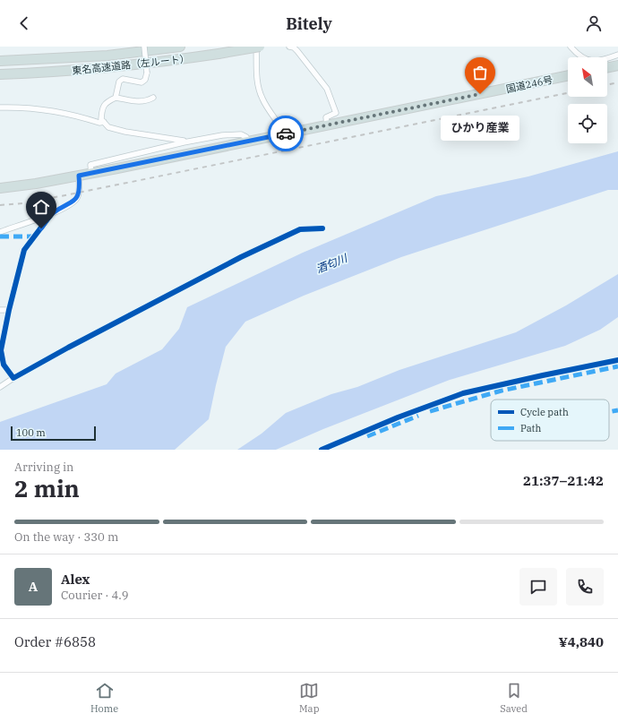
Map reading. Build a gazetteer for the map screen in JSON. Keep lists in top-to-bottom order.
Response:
{
  "streets": {
    "highway": ["東名高速道路（左ルート）", "国道246号"]
  },
  "water": ["酒匂川"],
  "places": ["ひかり産業"],
  "legend": ["Cycle path", "Path"],
  "scale_bar": "100 m",
  "north": "top left",
  "page": {
    "header": "Bitely",
    "bubble": "ひかり産業",
    "scale": "100 m",
    "heading": ["2 min", "Arriving in", "21:37–21:42"],
    "panel": [
      "Alex",
      "Courier · 4.9",
      "Order #6858",
      "¥4,840"
    ],
    "bar": "On the way · 330 m",
    "round": "A",
    "tabs": ["Home", "Map", "Saved"]
  }
}
